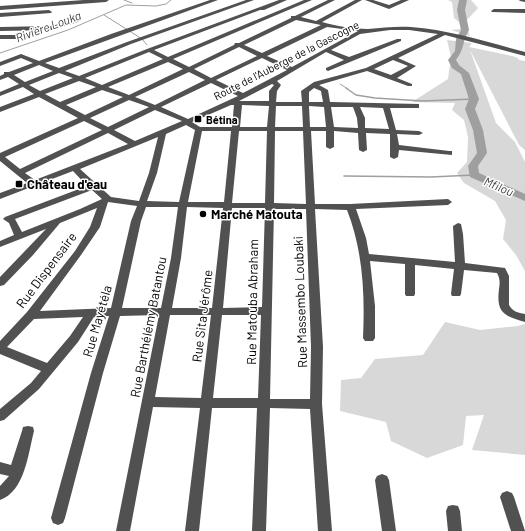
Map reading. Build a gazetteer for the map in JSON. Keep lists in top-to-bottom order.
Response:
{
  "streets": {
    "street": [
      "Route de l'Auberge de la Gascogne",
      "Rue Dispensaire",
      "Rue Matouba Abraham",
      "Rue Massembo Loubaki",
      "Rue Sita Jérôme",
      "Rue Mayétéla",
      "Rue Barthélémy Batantou"
    ]
  },
  "crossings": [
    ["Route de l'Auberge de la Gascogne", "Rue Matouba Abraham"],
    ["Route de l'Auberge de la Gascogne", "Rue Sita Jérôme"],
    ["Route de l'Auberge de la Gascogne", "Rue Mayétéla"]
  ],
  "water": ["Rivière Louka", "Mfilou"],
  "places": {
    "transit": ["Bétina", "Château d'eau"],
    "other": ["Marché Matouta"]
  }
}
